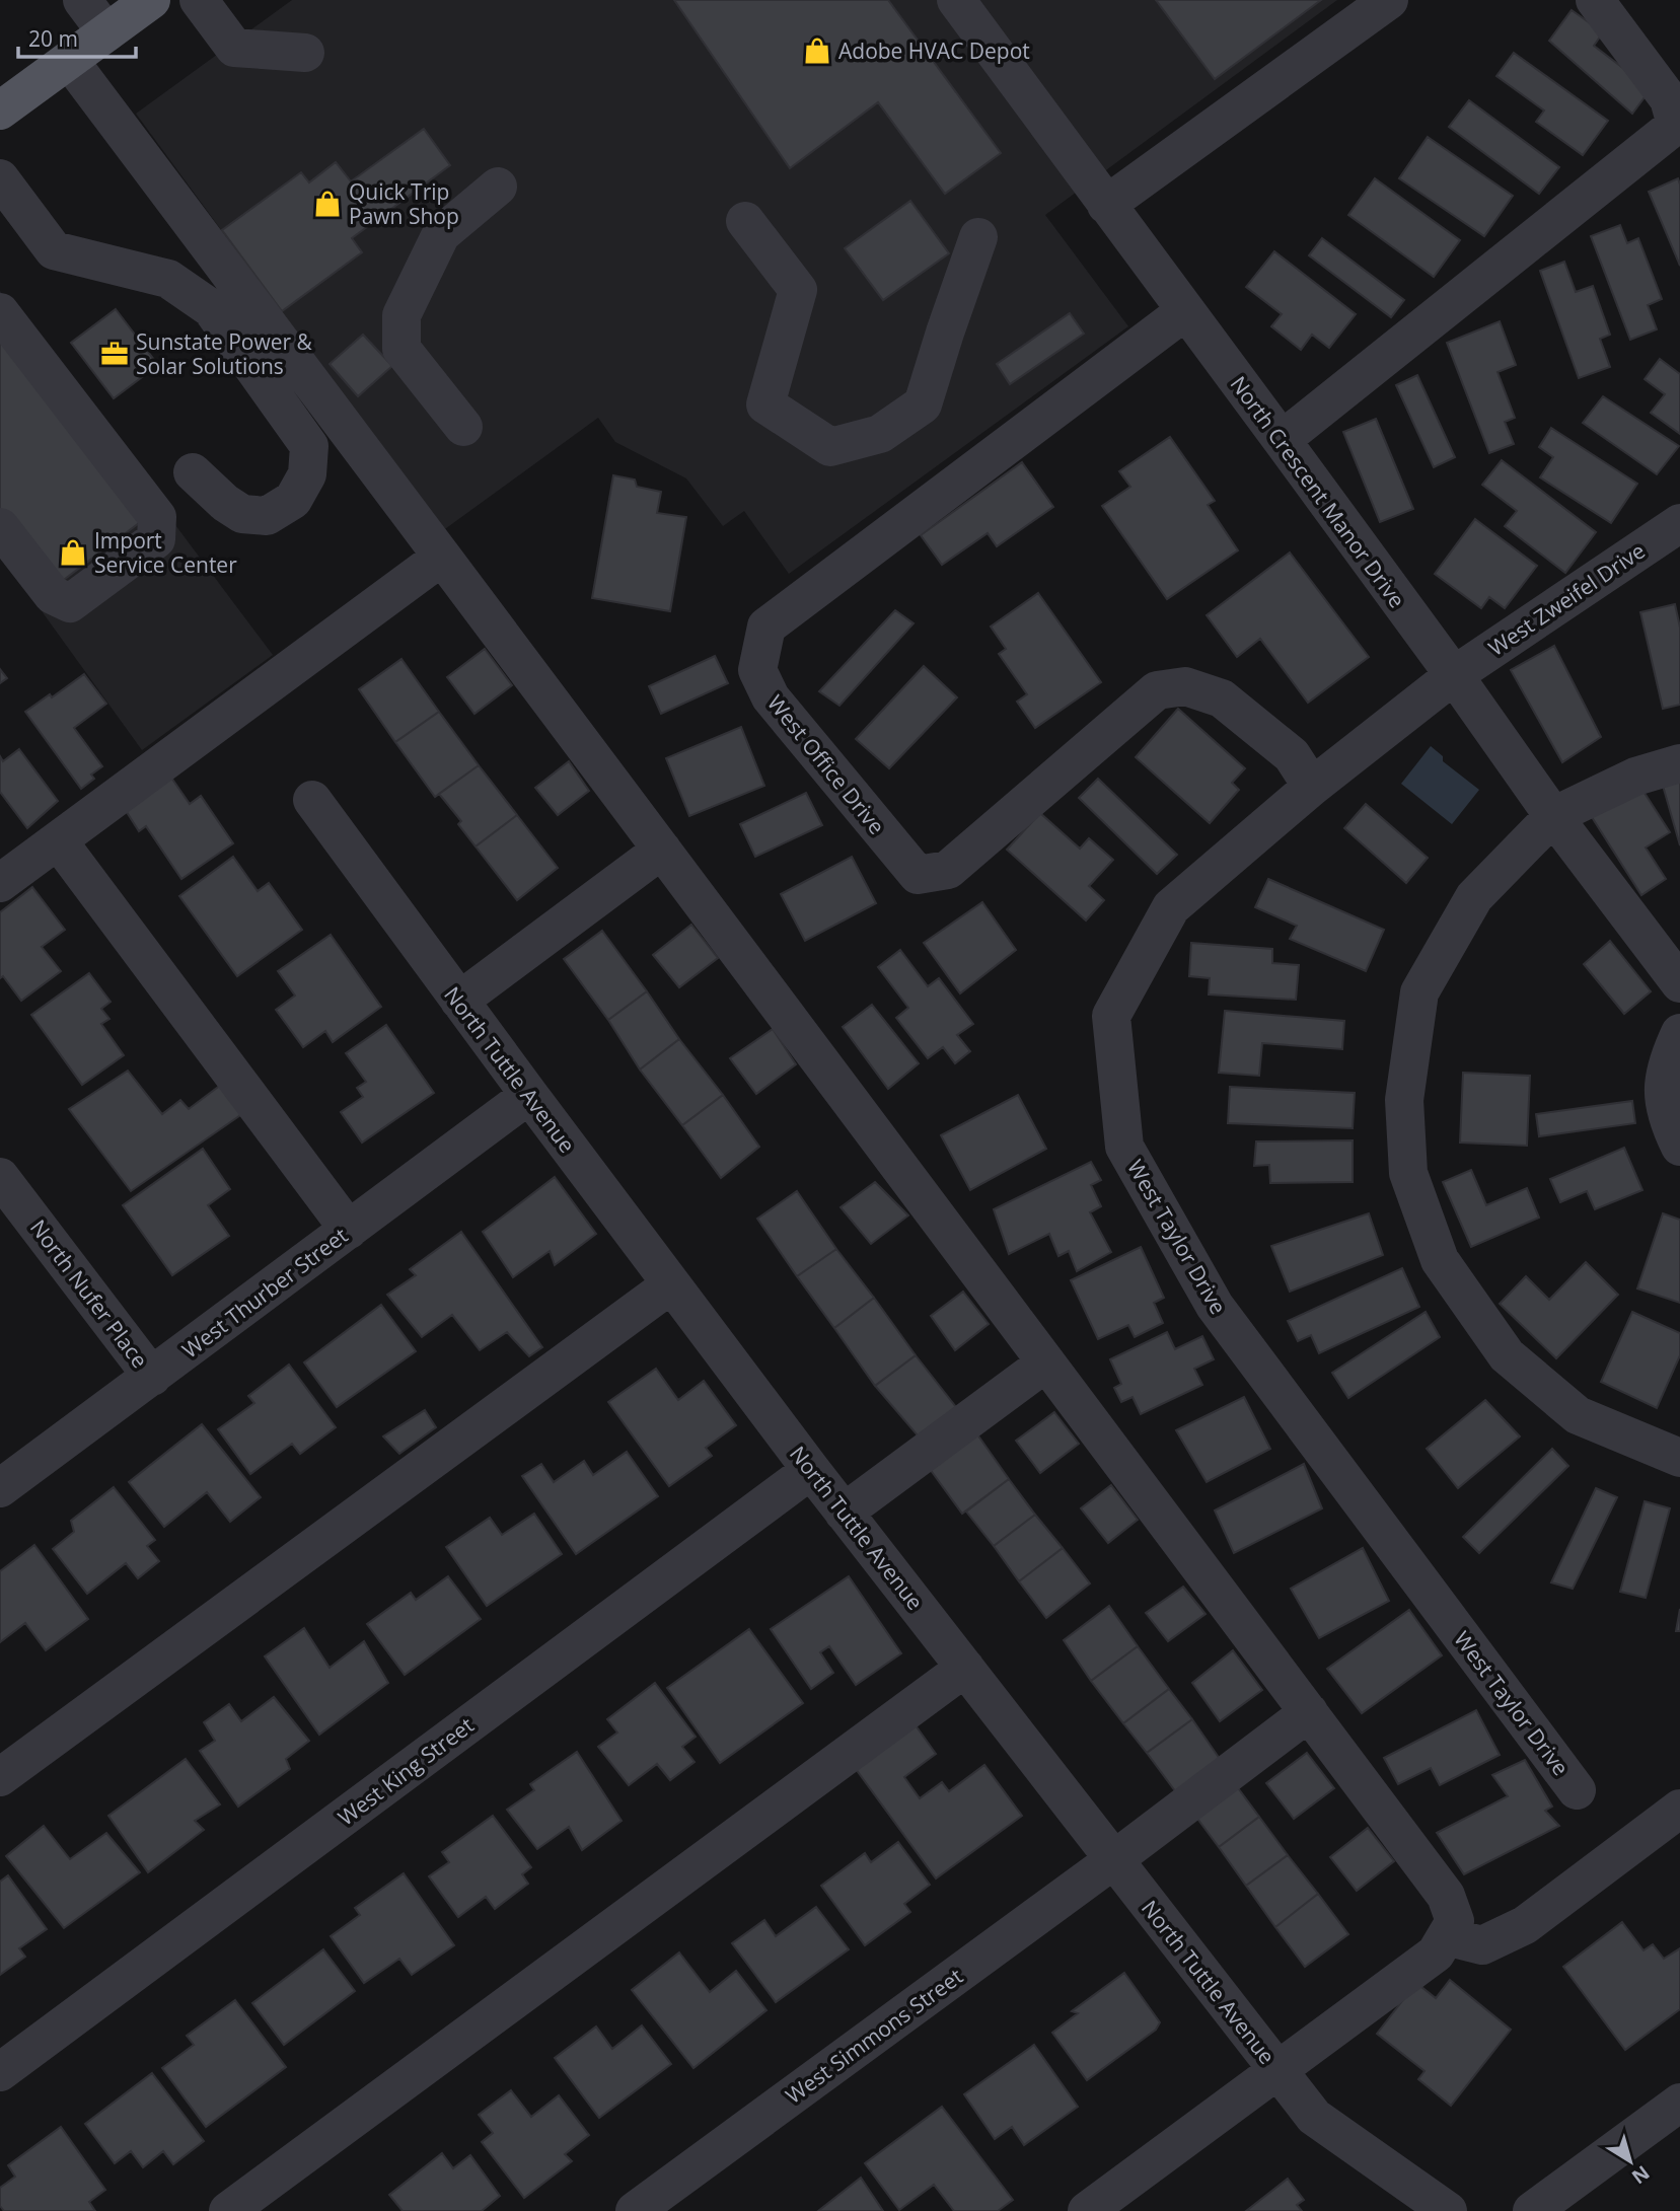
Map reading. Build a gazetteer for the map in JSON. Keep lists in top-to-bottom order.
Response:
{
  "streets": {
    "street": [
      "North Crescent Manor Drive",
      "West Zweifel Drive",
      "West Office Drive",
      "North Tuttle Avenue",
      "West Taylor Drive",
      "West Thurber Street",
      "North Nufer Place",
      "West King Street",
      "West Simmons Street"
    ]
  },
  "crossings": [
    ["North Crescent Manor Drive", "West Zweifel Drive"],
    ["North Crescent Manor Drive", "West Office Drive"],
    ["North Crescent Manor Drive", "West Taylor Drive"],
    ["West Zweifel Drive", "West Taylor Drive"],
    ["West Office Drive", "West Taylor Drive"],
    ["North Tuttle Avenue", "West Thurber Street"],
    ["North Tuttle Avenue", "West King Street"],
    ["North Tuttle Avenue", "West Simmons Street"],
    ["West Thurber Street", "North Nufer Place"]
  ],
  "places": {
    "shop": ["Adobe HVAC Depot", "Quick Trip Pawn Shop", "Import Service Center"],
    "office": ["Sunstate Power & Solar Solutions"]
  },
  "scale_bar": "20 m",
  "north": "bottom right"
}
